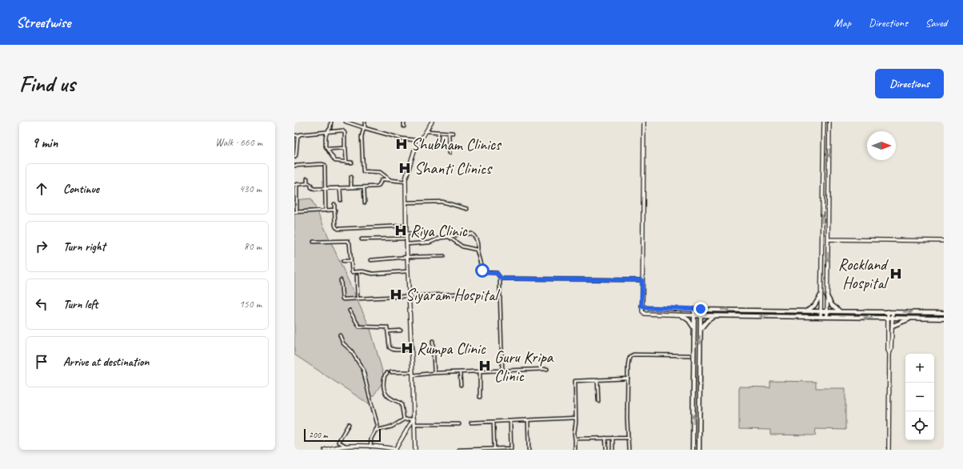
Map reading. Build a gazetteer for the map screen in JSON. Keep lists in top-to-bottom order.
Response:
{
  "places": {
    "hospital": [
      "Shubham Clinics",
      "Shanti Clinics",
      "Riya Clinic",
      "Rockland Hospital",
      "Siyaram Hospital",
      "Rumpa Clinic",
      "Guru Kripa Clinic"
    ]
  },
  "scale_bar": "200 m",
  "north": "right",
  "page": {
    "header": "Streetwise",
    "nav": ["Map", "Directions", "Saved"],
    "buttons": "Directions",
    "title": "Find us",
    "heading": ["9 min", "Walk · 660 m"],
    "list": [
      ["Continue", "430 m"],
      ["Turn right", "80 m"],
      ["Turn left", "150 m"],
      "Arrive at destination"
    ],
    "map_buttons": ["+", "−"],
    "scale": "200 m"
  }
}
